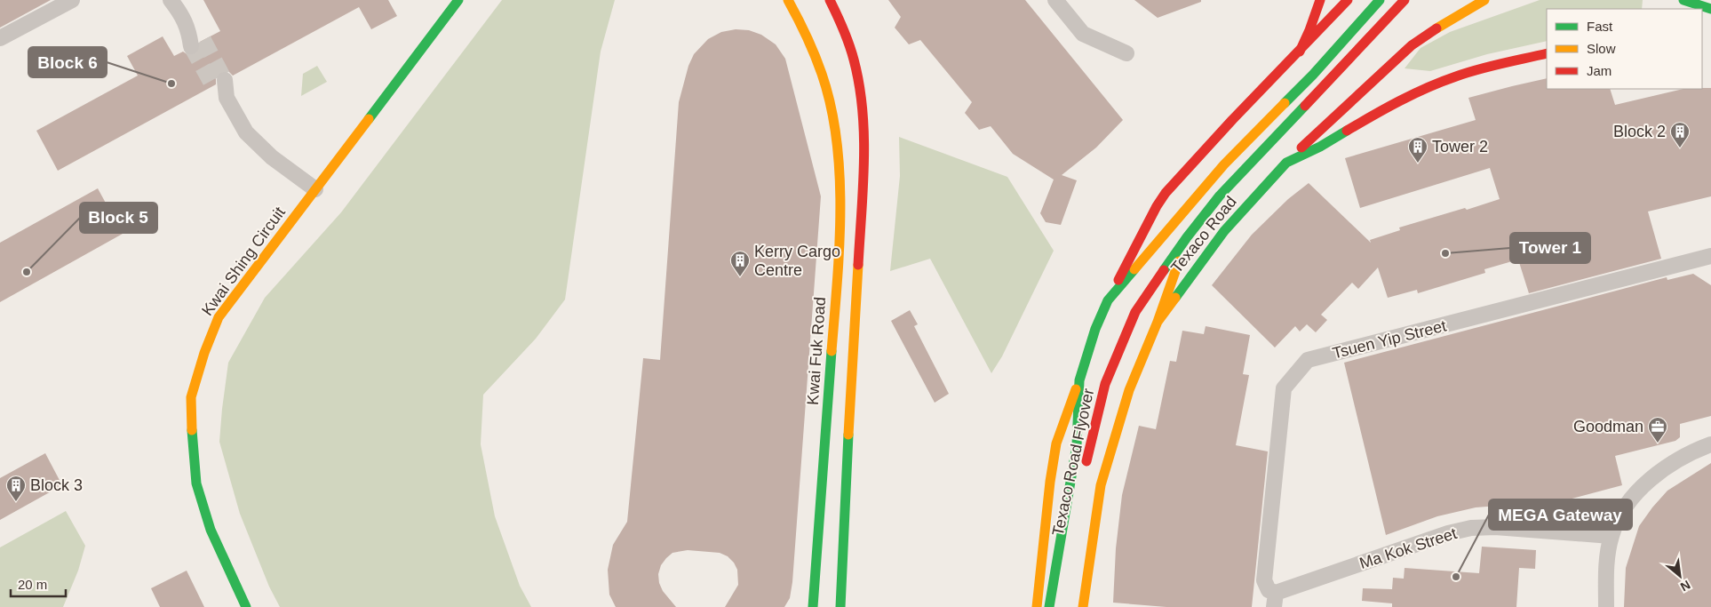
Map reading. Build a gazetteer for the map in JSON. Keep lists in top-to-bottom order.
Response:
{
  "streets": {
    "main road": [
      "Texaco Road",
      "Kwai Shing Circuit",
      "Kwai Fuk Road",
      "Texaco Road Flyover"
    ],
    "street": ["Tsuen Yip Street", "Ma Kok Street"]
  },
  "crossings": [
    ["Texaco Road", "Texaco Road Flyover"],
    ["Tsuen Yip Street", "Ma Kok Street"]
  ],
  "places": {
    "other": [
      "Block 6",
      "Tower 1",
      "Block 5",
      "MEGA Gateway"
    ],
    "building": [
      "Block 2",
      "Tower 2",
      "Kerry Cargo Centre",
      "Block 3"
    ],
    "office": ["Goodman"]
  },
  "legend": ["Fast", "Slow", "Jam"],
  "scale_bar": "20 m",
  "north": "bottom right"
}
